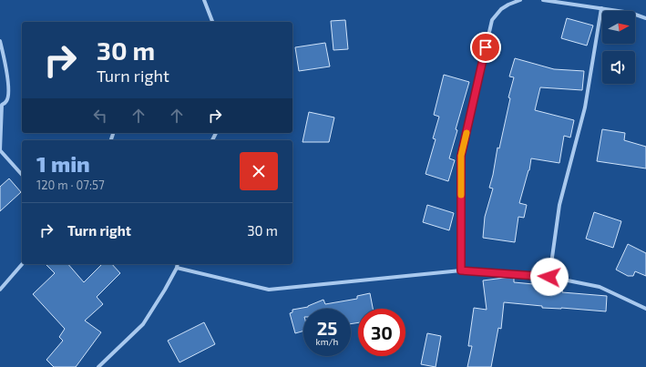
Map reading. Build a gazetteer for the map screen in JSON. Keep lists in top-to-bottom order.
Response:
{
  "north": "right",
  "page": {
    "turn": ["30 m", "Turn right"],
    "heading": ["1 min", "120 m · 07:57"],
    "list": [
      {
        "name": "Turn right",
        "value": "30 m"
      }
    ],
    "speed": "25 km/h",
    "limit": "30"
  }
}
